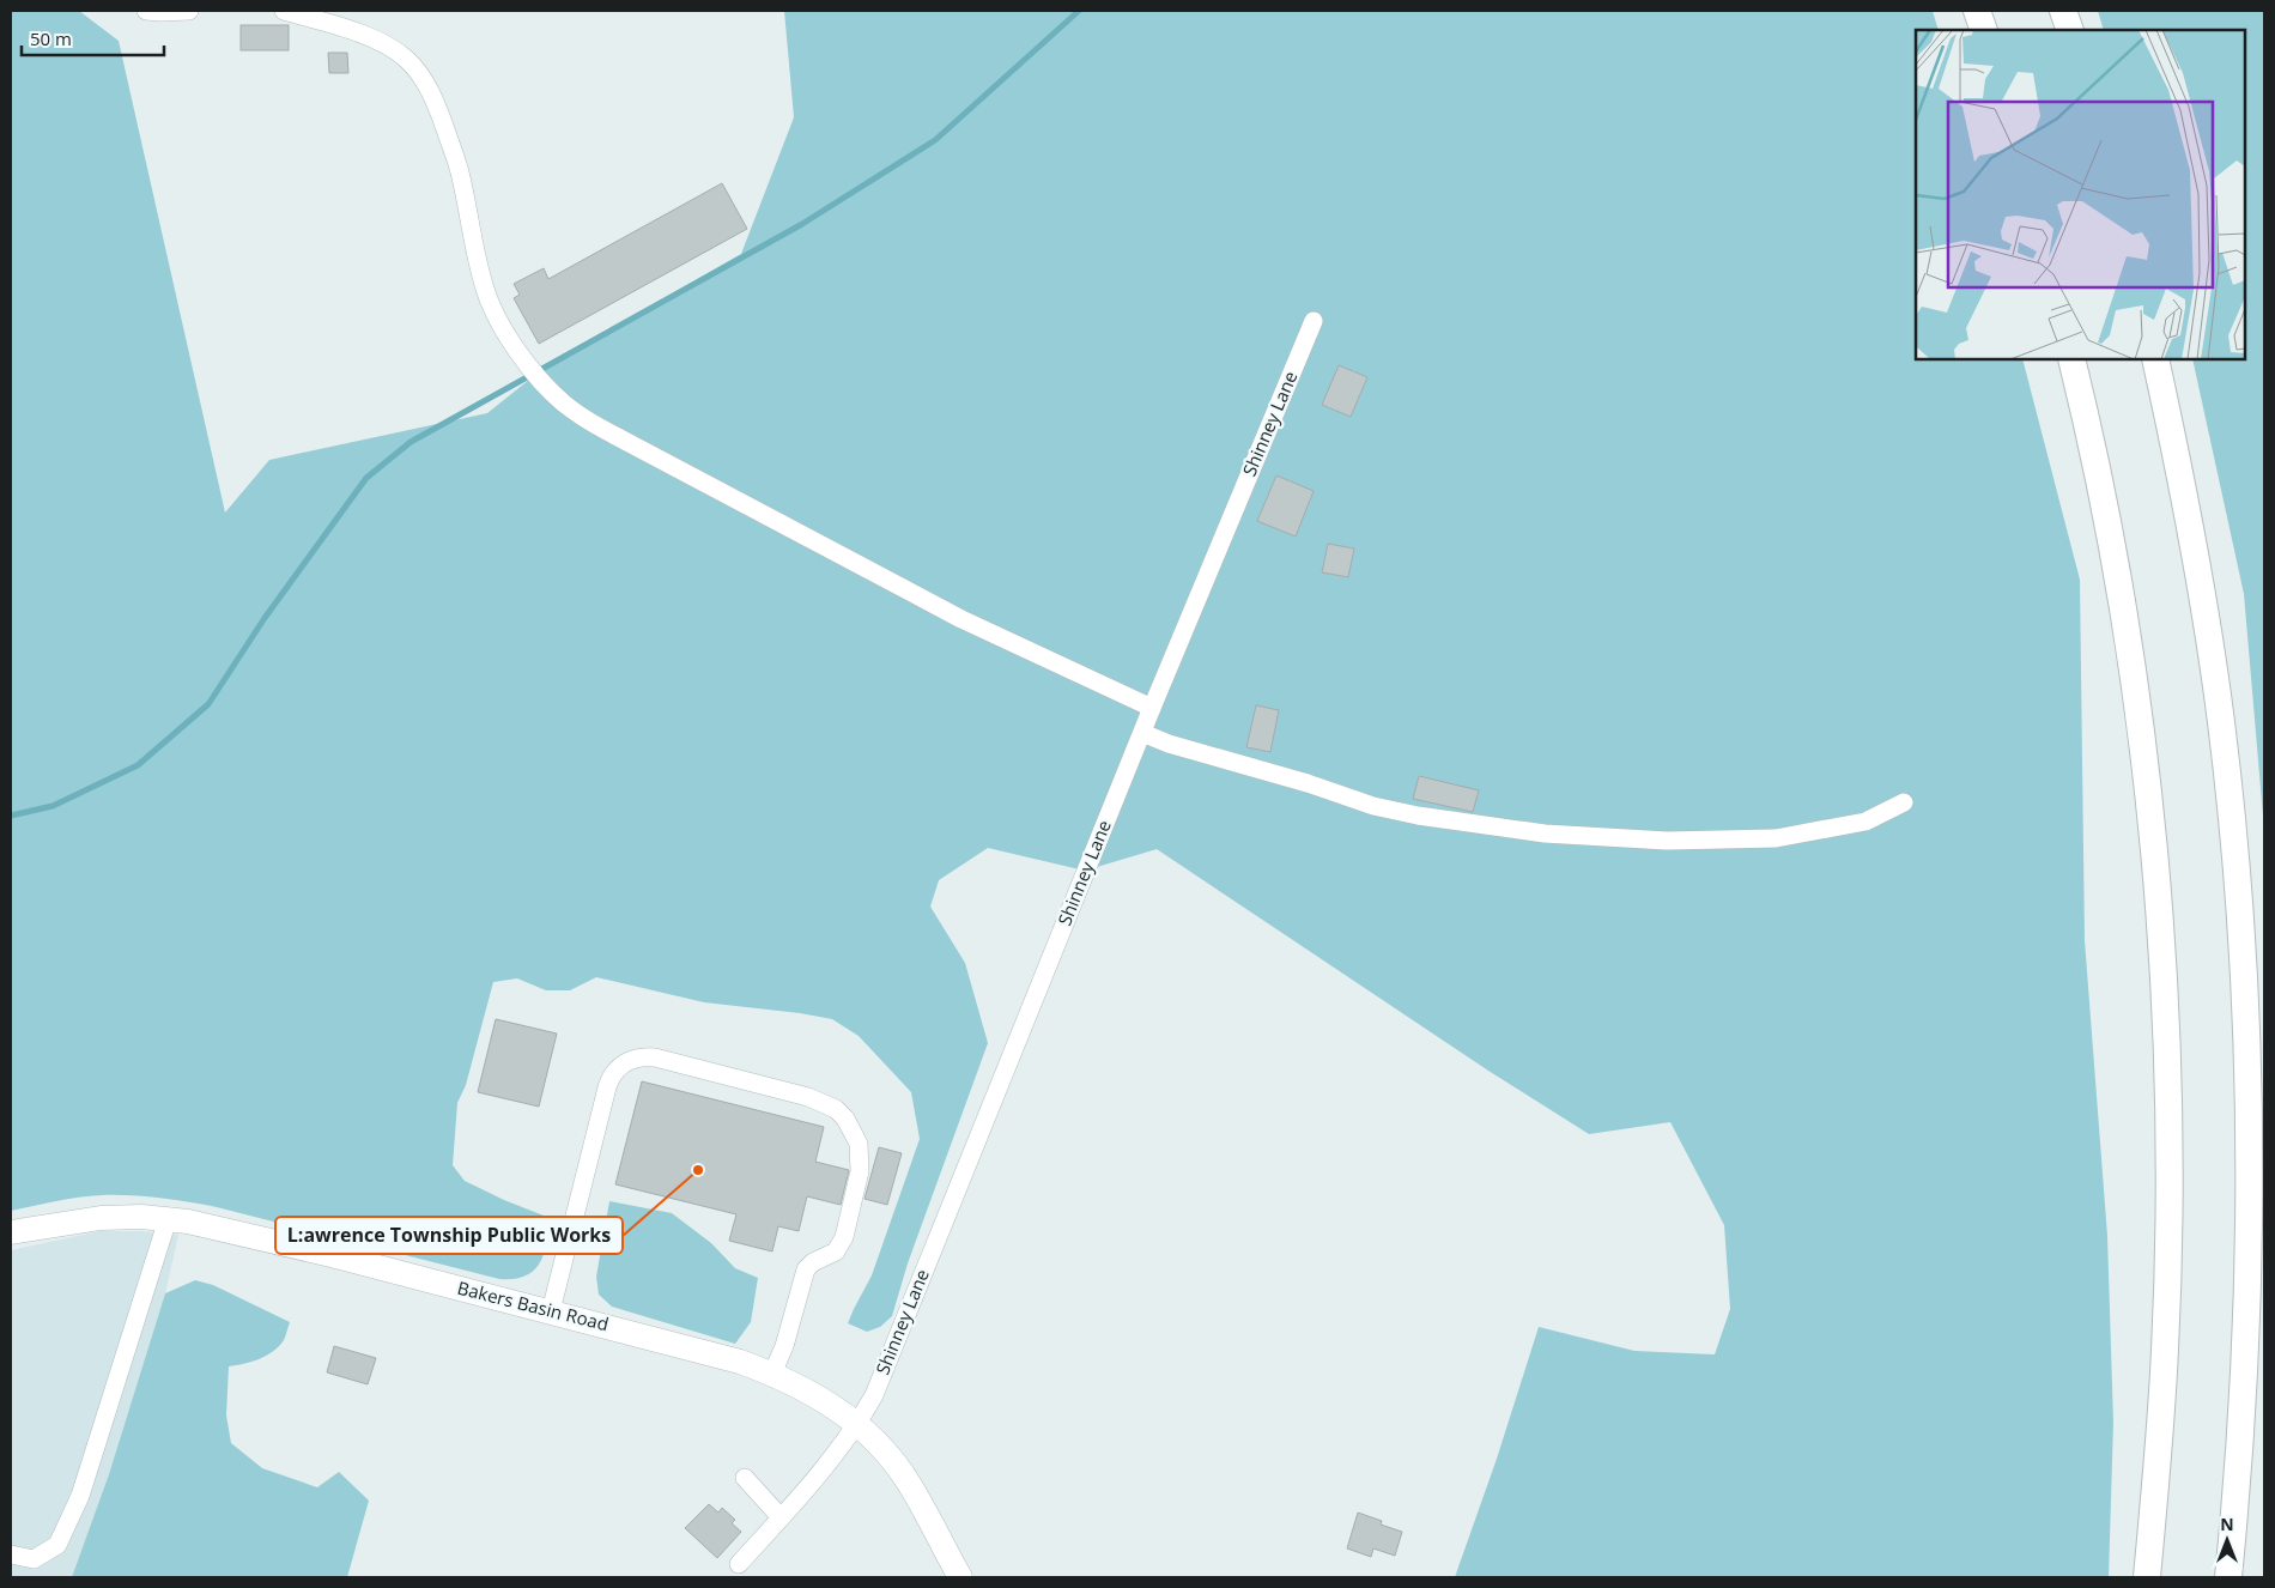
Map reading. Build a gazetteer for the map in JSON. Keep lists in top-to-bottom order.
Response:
{
  "streets": {
    "main road": ["Bakers Basin Road"],
    "street": ["Shinney Lane"]
  },
  "crossings": [
    ["Shinney Lane", "Bakers Basin Road"]
  ],
  "places": ["L:awrence Township Public Works"],
  "scale_bar": "50 m",
  "north": "top"
}
